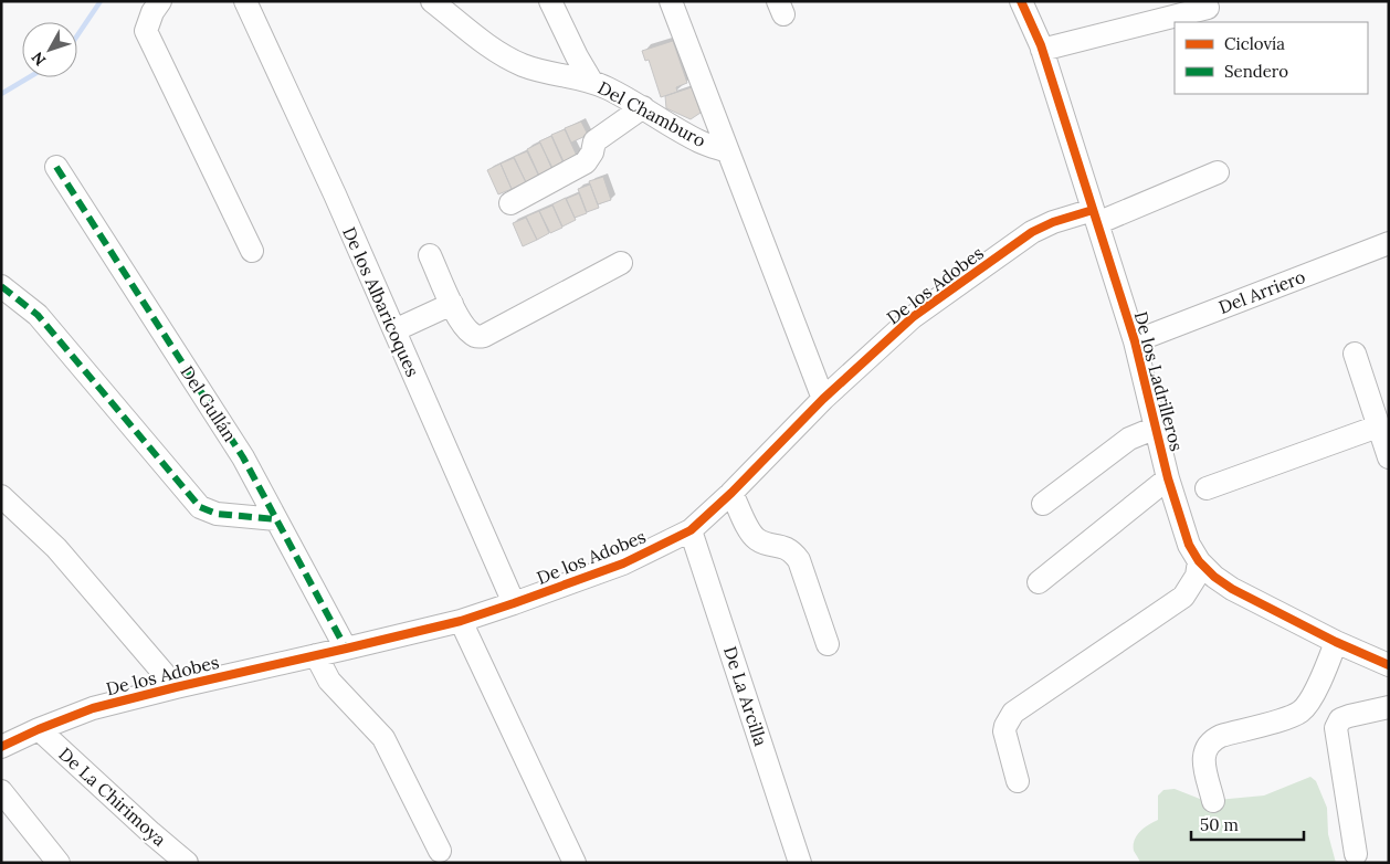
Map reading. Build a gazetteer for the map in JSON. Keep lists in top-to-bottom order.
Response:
{
  "streets": {
    "street": [
      "Del Chamburo",
      "De los Adobes",
      "Del Arriero",
      "De los Albaricoques",
      "De los Ladrilleros",
      "Del Gullán",
      "De La Arcilla",
      "De La Chirimoya"
    ]
  },
  "crossings": [
    ["Del Chamburo", "De los Adobes"],
    ["De los Adobes", "De los Albaricoques"],
    ["De los Adobes", "De los Ladrilleros"],
    ["De los Adobes", "Del Gullán"],
    ["De los Adobes", "De La Arcilla"],
    ["De los Adobes", "De La Chirimoya"],
    ["Del Arriero", "De los Ladrilleros"]
  ],
  "legend": ["Ciclovía", "Sendero"],
  "scale_bar": "50 m",
  "north": "bottom left"
}
